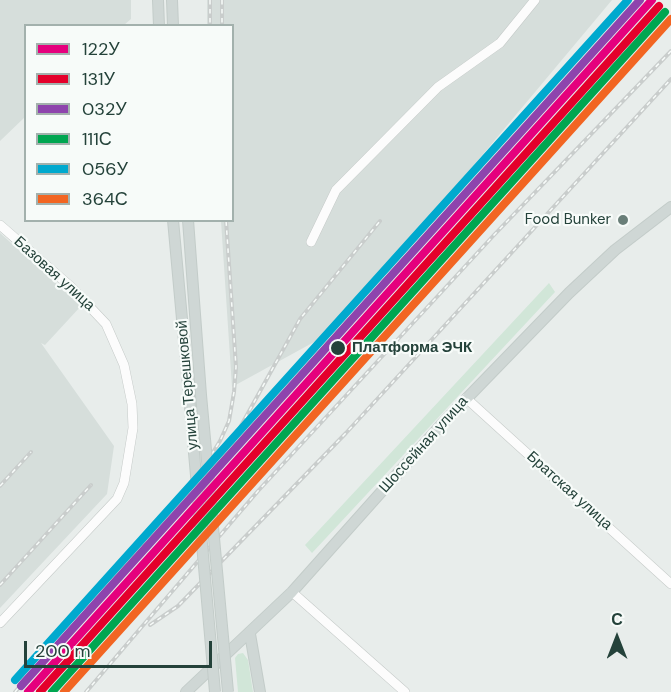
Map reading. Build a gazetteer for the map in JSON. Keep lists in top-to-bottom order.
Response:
{
  "streets": {
    "main road": ["улица Терешковой", "Шоссейная улица"],
    "street": ["Базовая улица", "Братская улица"]
  },
  "crossings": [
    ["Шоссейная улица", "Братская улица"]
  ],
  "places": ["Food Bunker", "Платформа ЭЧК"],
  "lines": [
    "transit line 122У",
    "transit line 032У",
    "transit line 056У",
    "transit line 131У",
    "transit line 111С",
    "transit line 364С"
  ],
  "legend": [
    "122У",
    "131У",
    "032У",
    "111С",
    "056У",
    "364С"
  ],
  "scale_bar": "200 m",
  "north": "top"
}
